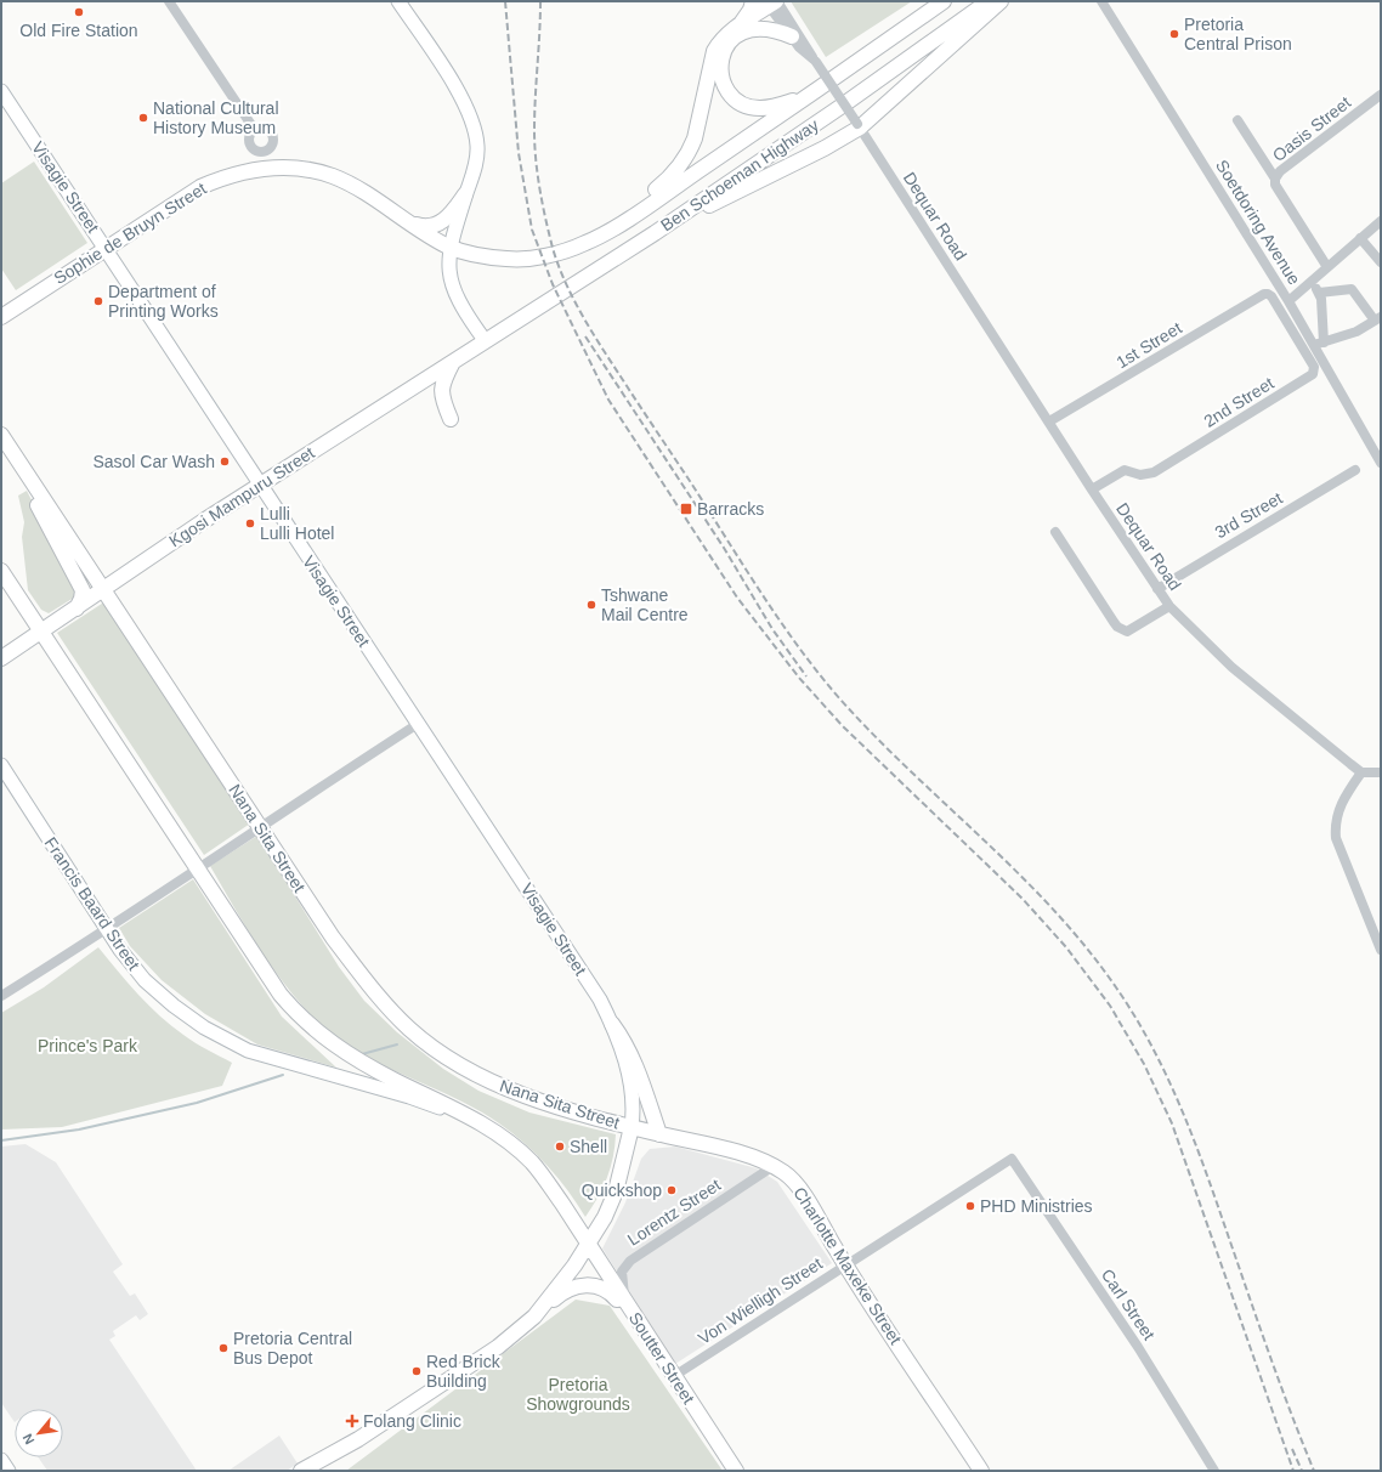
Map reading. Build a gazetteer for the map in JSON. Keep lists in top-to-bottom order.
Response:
{
  "streets": {
    "main road": [
      "Ben Schoeman Highway",
      "Sophie de Bruyn Street",
      "Kgosi Mampuru Street",
      "Nana Sita Street",
      "Charlotte Maxeke Street",
      "Soutter Street"
    ],
    "street": [
      "Oasis Street",
      "Visagie Street",
      "Dequar Road",
      "Soetdoring Avenue",
      "1st Street",
      "2nd Street",
      "3rd Street",
      "Francis Baard Street",
      "Lorentz Street",
      "Von Wielligh Street",
      "Carl Street"
    ]
  },
  "crossings": [
    ["Ben Schoeman Highway", "Sophie de Bruyn Street"],
    ["Ben Schoeman Highway", "Kgosi Mampuru Street"],
    ["Visagie Street", "Sophie de Bruyn Street"],
    ["Visagie Street", "Kgosi Mampuru Street"],
    ["Visagie Street", "Nana Sita Street"],
    ["Visagie Street", "Charlotte Maxeke Street"],
    ["Dequar Road", "1st Street"],
    ["Dequar Road", "2nd Street"],
    ["Dequar Road", "3rd Street"],
    ["1st Street", "2nd Street"],
    ["Kgosi Mampuru Street", "Nana Sita Street"],
    ["Nana Sita Street", "Charlotte Maxeke Street"],
    ["Lorentz Street", "Charlotte Maxeke Street"],
    ["Lorentz Street", "Soutter Street"],
    ["Charlotte Maxeke Street", "Von Wielligh Street"],
    ["Von Wielligh Street", "Carl Street"],
    ["Von Wielligh Street", "Soutter Street"]
  ],
  "parks": ["Prince's Park", "Pretoria Showgrounds"],
  "places": {
    "other": [
      "Old Fire Station",
      "Pretoria Central Prison",
      "National Cultural History Museum",
      "Department of Printing Works",
      "Sasol Car Wash",
      "Lulli Lulli Hotel",
      "Tshwane Mail Centre",
      "Shell",
      "Quickshop",
      "PHD Ministries",
      "Pretoria Central Bus Depot",
      "Red Brick Building"
    ],
    "transit": ["Barracks"],
    "health": ["Folang Clinic"]
  },
  "north": "bottom left"
}
